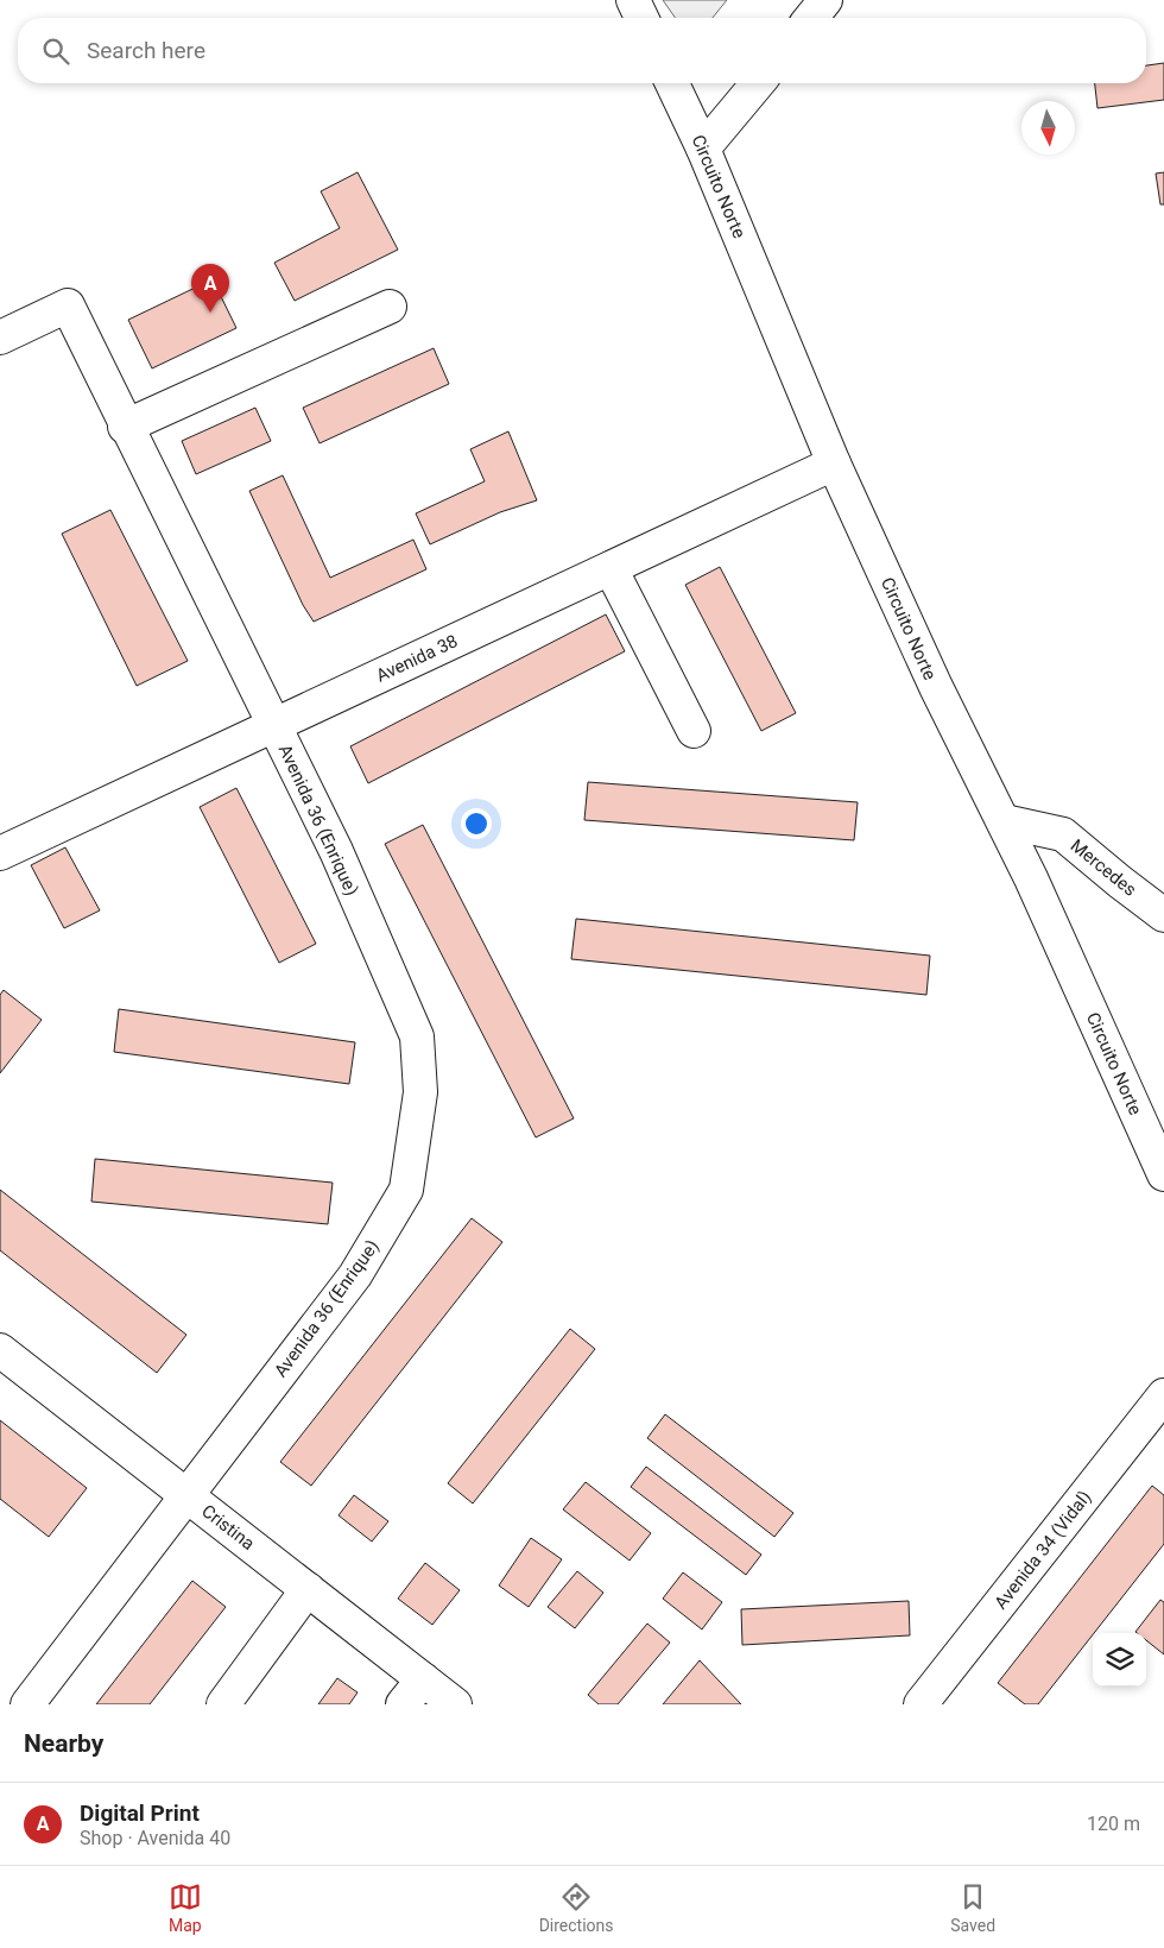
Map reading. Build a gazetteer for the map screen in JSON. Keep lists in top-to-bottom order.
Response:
{
  "streets": {
    "street": [
      "Circuito Norte",
      "Avenida 38",
      "Avenida 36 (Enrique)",
      "Mercedes",
      "Cristina",
      "Avenida 34 (Vidal)"
    ]
  },
  "crossings": [
    ["Circuito Norte", "Avenida 38"],
    ["Circuito Norte", "Mercedes"],
    ["Avenida 38", "Avenida 36 (Enrique)"],
    ["Avenida 36 (Enrique)", "Cristina"]
  ],
  "north": "bottom",
  "page": {
    "search": "Search here",
    "pins": "A",
    "heading": "Nearby",
    "list": [
      {
        "mark": "A",
        "name": "Digital Print",
        "note": "Shop · Avenida 40",
        "value": "120 m"
      }
    ],
    "nav": ["Map", "Directions", "Saved"]
  }
}
